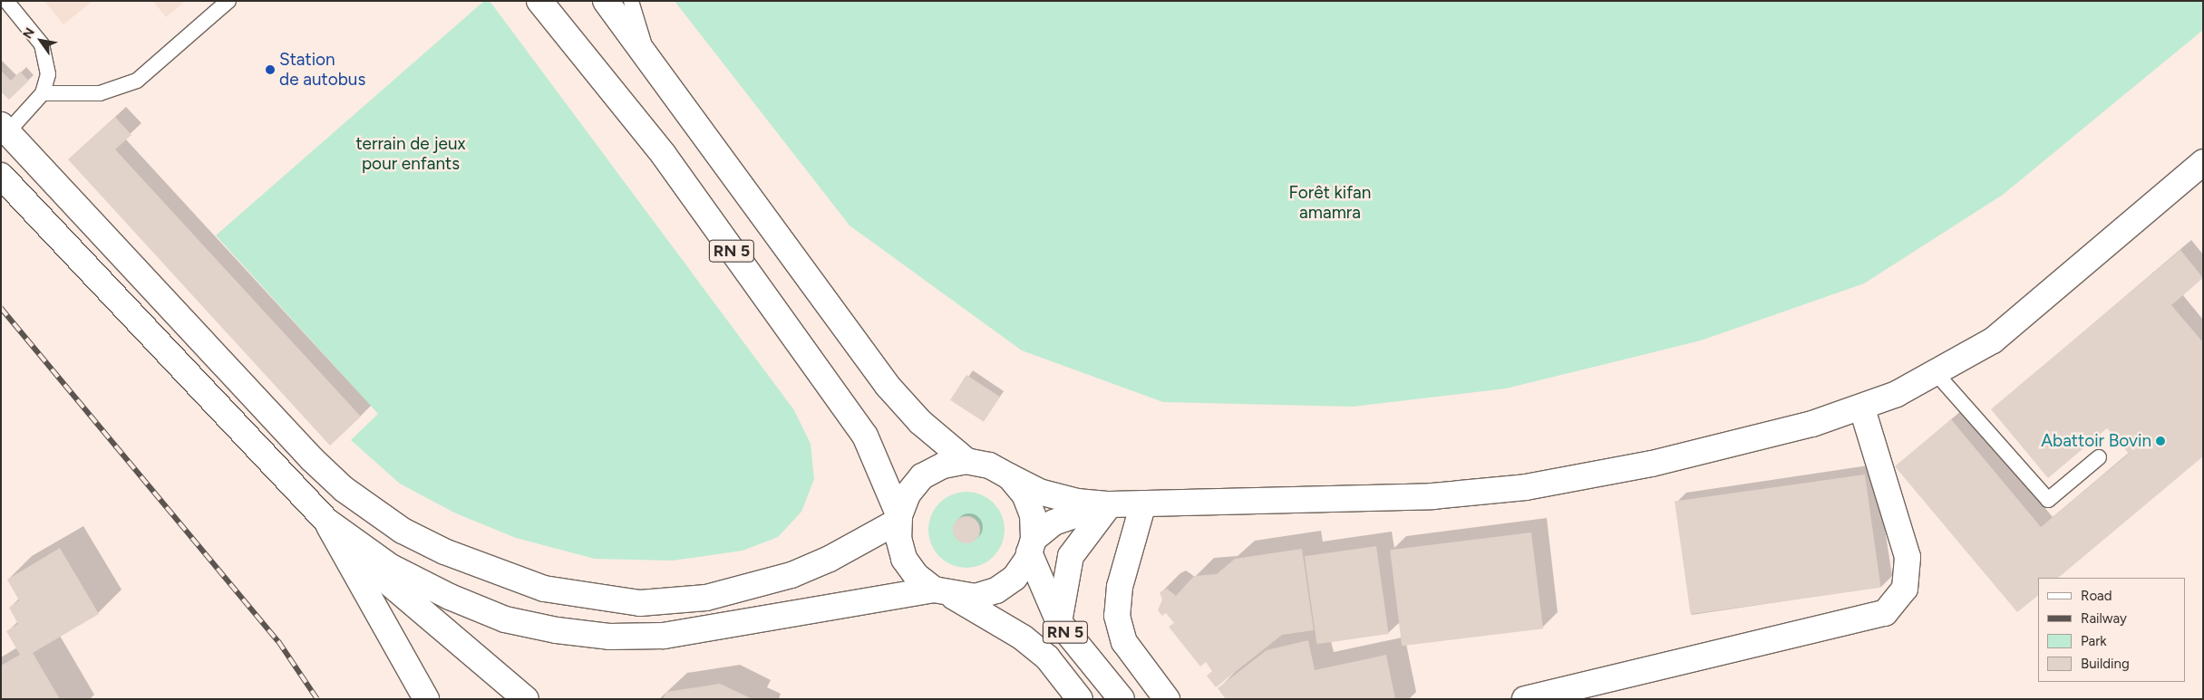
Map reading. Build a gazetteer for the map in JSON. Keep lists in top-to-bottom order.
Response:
{
  "streets": {
    "street": ["RN 5"]
  },
  "parks": ["terrain de jeux pour enfants", "Forêt kifan amamra"],
  "places": ["Station de autobus", "Abattoir Bovin"],
  "legend": [
    "Road",
    "Railway",
    "Park",
    "Building"
  ],
  "north": "top left"
}
